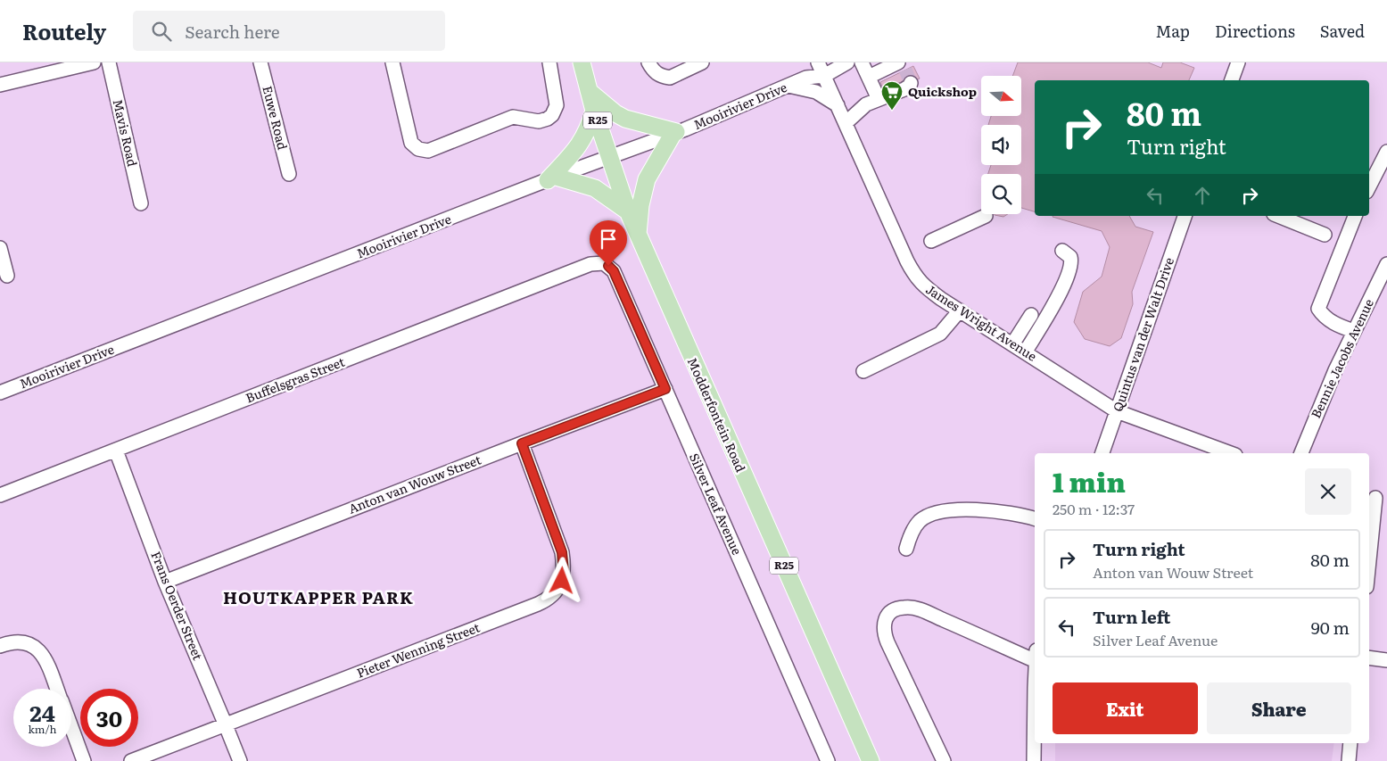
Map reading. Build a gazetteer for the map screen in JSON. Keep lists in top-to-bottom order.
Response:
{
  "streets": {
    "main road": ["R25", "Modderfontein Road"],
    "street": [
      "Mooirivier Drive",
      "Euwe Road",
      "Mavis Road",
      "James Wright Avenue",
      "Quintus van der Walt Drive",
      "Bennie Jacobs Avenue",
      "Buffelsgras Street",
      "Anton van Wouw Street",
      "Silver Leaf Avenue",
      "Frans Oerder Street",
      "Pieter Wenning Street"
    ]
  },
  "crossings": [
    ["Mooirivier Drive", "James Wright Avenue"],
    ["Mooirivier Drive", "Modderfontein Road"],
    ["James Wright Avenue", "Quintus van der Walt Drive"],
    ["Buffelsgras Street", "Silver Leaf Avenue"],
    ["Buffelsgras Street", "Frans Oerder Street"],
    ["Anton van Wouw Street", "Silver Leaf Avenue"],
    ["Anton van Wouw Street", "Frans Oerder Street"],
    ["Anton van Wouw Street", "Pieter Wenning Street"],
    ["Frans Oerder Street", "Pieter Wenning Street"]
  ],
  "districts": ["HOUTKAPPER PARK"],
  "places": {
    "supermarket": ["Quickshop"]
  },
  "north": "right",
  "page": {
    "header": "Routely",
    "search": "Search here",
    "nav": ["Map", "Directions", "Saved"],
    "turn": ["80 m", "Turn right"],
    "heading": ["1 min", "250 m · 12:37"],
    "list": [
      {
        "name": "Turn right",
        "note": "Anton van Wouw Street",
        "value": "80 m"
      },
      {
        "name": "Turn left",
        "note": "Silver Leaf Avenue",
        "value": "90 m"
      }
    ],
    "buttons": ["Exit", "Share"],
    "speed": "24 km/h",
    "limit": "30"
  }
}
